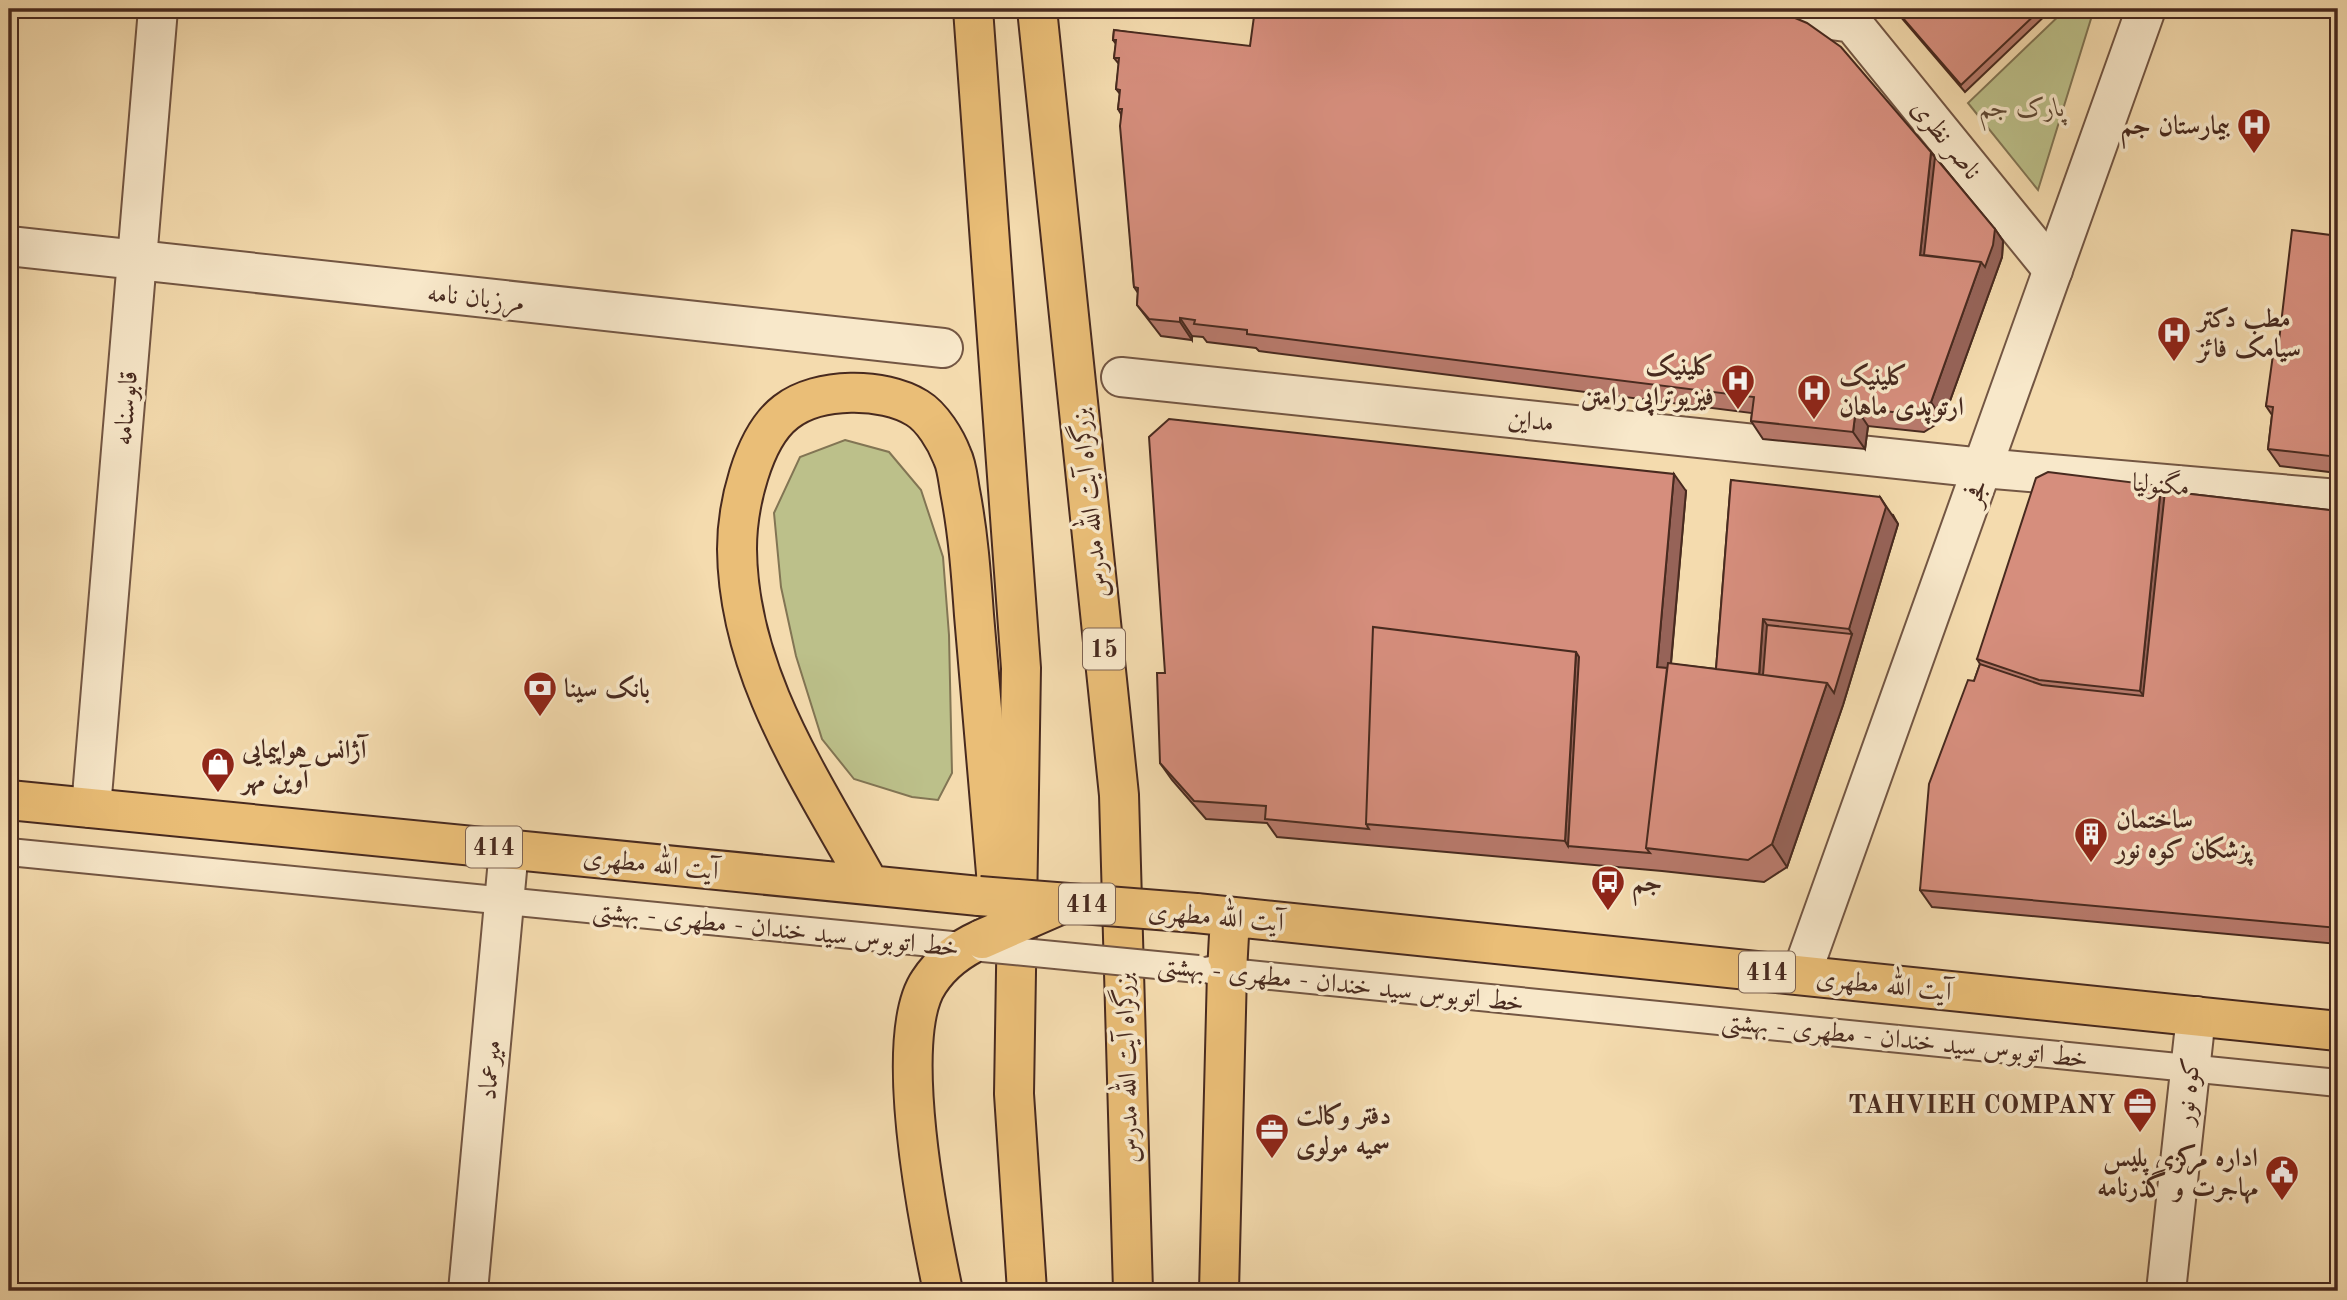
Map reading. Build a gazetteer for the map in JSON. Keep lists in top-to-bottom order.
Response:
{
  "streets": {
    "main road": [
      "بزرگراه آیت الله مدرس",
      "15",
      "414",
      "آیت الله مطهری"
    ],
    "street": [
      "ناصر نظری",
      "مرزبان نامه",
      "قابوسنامه",
      "مداین",
      "مگنولیا",
      "فجر",
      "میرعماد",
      "کوه نور"
    ],
    "lane": ["خط اتوبوس سید خندان - مطهری - بهشتی"]
  },
  "crossings": [
    ["ناصر نظری", "فجر"],
    ["مرزبان نامه", "قابوسنامه"],
    ["قابوسنامه", "آیت الله مطهری"],
    ["مداین", "مگنولیا"],
    ["مداین", "فجر"],
    ["مگنولیا", "فجر"],
    ["فجر", "آیت الله مطهری"],
    ["آیت الله مطهری", "میرعماد"],
    ["آیت الله مطهری", "کوه نور"],
    ["خط اتوبوس سید خندان - مطهری - بهشتی", "میرعماد"],
    ["خط اتوبوس سید خندان - مطهری - بهشتی", "کوه نور"]
  ],
  "parks": ["پارک جم"],
  "places": {
    "hospital": [
      "بیمارستان جم",
      "مطب دکتر سیامک فائز",
      "کلینیک فیزیوتراپی رامتن",
      "کلینیک ارتوپدی ماهان"
    ],
    "bank": ["بانک سینا"],
    "shop": ["آژانس هواپیمایی آوین مهر"],
    "building": ["ساختمان پزشکان کوه نور"],
    "bus stop": ["جم"],
    "office": ["TAHVIEH COMPANY", "دفتر وکالت سمیه مولوی"],
    "public building": ["اداره مرکزی پلیس مهاجرت و گذرنامه"]
  }
}
